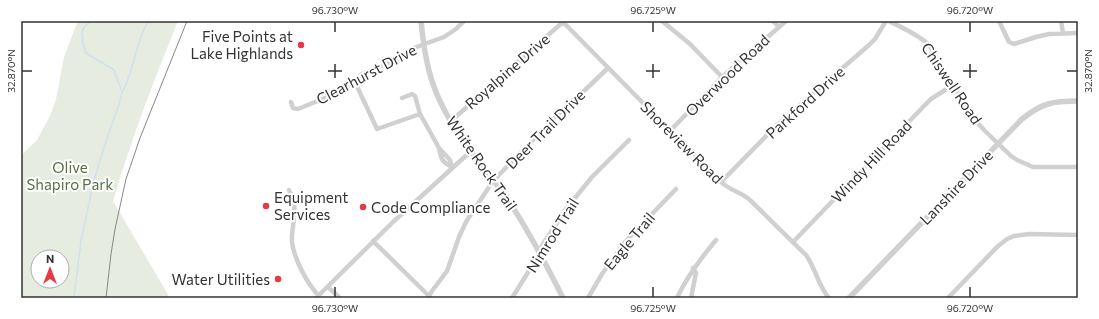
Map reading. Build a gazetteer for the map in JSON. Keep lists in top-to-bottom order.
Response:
{
  "streets": {
    "street": [
      "Royalpine Drive",
      "Clearhurst Drive",
      "Overwood Road",
      "Chiswell Road",
      "Parkford Drive",
      "Deer Trail Drive",
      "Shoreview Road",
      "Windy Hill Road",
      "White Rock Trail",
      "Lanshire Drive",
      "Nimrod Trail",
      "Eagle Trail"
    ]
  },
  "crossings": [
    ["Royalpine Drive", "Shoreview Road"],
    ["Royalpine Drive", "White Rock Trail"],
    ["Clearhurst Drive", "White Rock Trail"],
    ["Overwood Road", "Shoreview Road"],
    ["Chiswell Road", "Parkford Drive"],
    ["Chiswell Road", "Windy Hill Road"],
    ["Chiswell Road", "Lanshire Drive"],
    ["Parkford Drive", "Shoreview Road"],
    ["Deer Trail Drive", "Shoreview Road"],
    ["Deer Trail Drive", "White Rock Trail"],
    ["Shoreview Road", "Windy Hill Road"],
    ["White Rock Trail", "Nimrod Trail"]
  ],
  "parks": ["Olive Shapiro Park"],
  "places": [
    "Five Points at Lake Highlands",
    "Equipment Services",
    "Code Compliance",
    "Water Utilities"
  ],
  "north": "top",
  "coordinates": [
    "96.730°W",
    "96.725°W",
    "96.720°W",
    "32.870°N"
  ]
}
